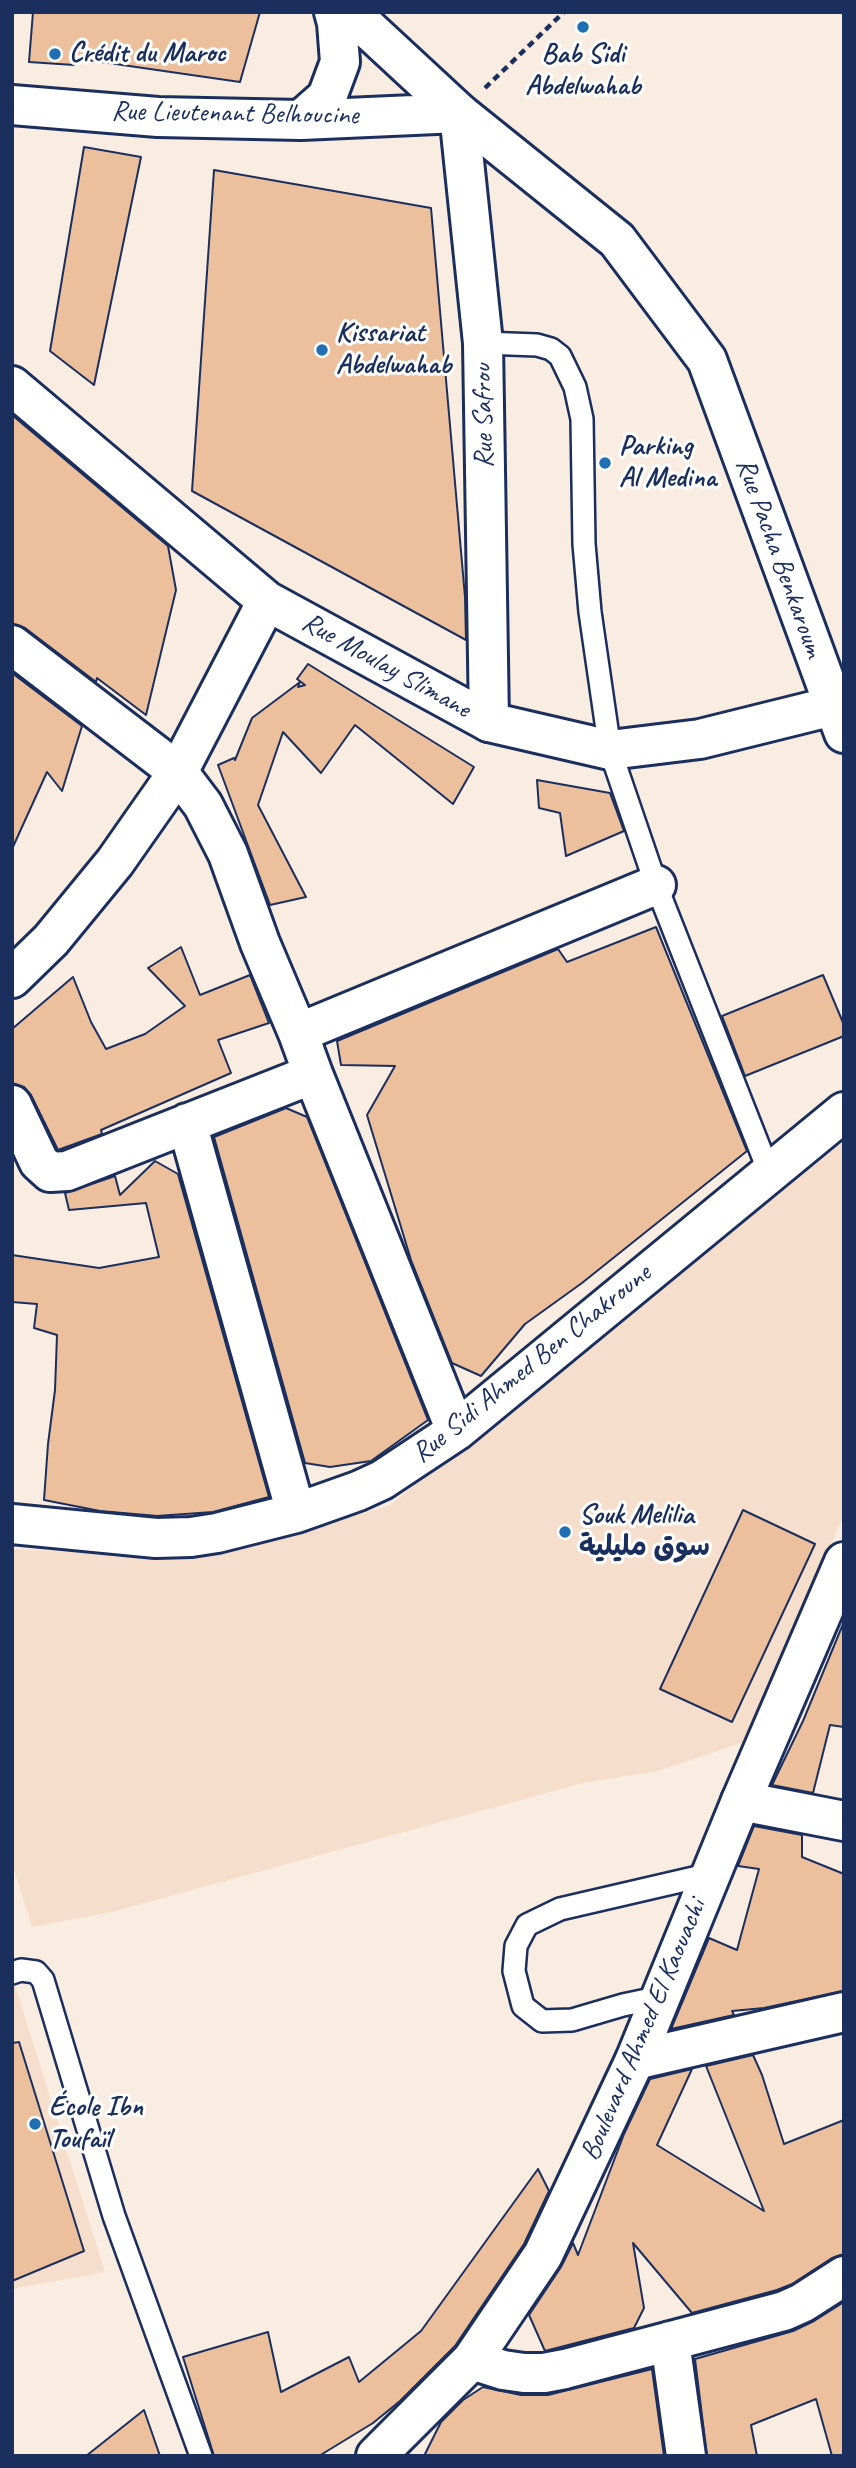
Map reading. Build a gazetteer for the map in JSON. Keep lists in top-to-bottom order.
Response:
{
  "streets": {
    "street": [
      "Rue Lieutenant Belhoucine",
      "Rue Safrou",
      "Rue Pacha Benkaroum",
      "Rue Moulay Slimane",
      "Rue Sidi Ahmed Ben Chakroune",
      "Boulevard Ahmed El Kaouachi"
    ]
  },
  "crossings": [
    ["Rue Lieutenant Belhoucine", "Rue Safrou"],
    ["Rue Lieutenant Belhoucine", "Rue Pacha Benkaroum"],
    ["Rue Safrou", "Rue Pacha Benkaroum"],
    ["Rue Safrou", "Rue Moulay Slimane"],
    ["Rue Pacha Benkaroum", "Rue Moulay Slimane"]
  ],
  "places": [
    "Bab Sidi Abdelwahab",
    "Crédit du Maroc",
    "Kissariat Abdelwahab",
    "Parking Al Medina",
    "Souk Melilia سوق مليلية",
    "École Ibn Toufaïl"
  ]
}
